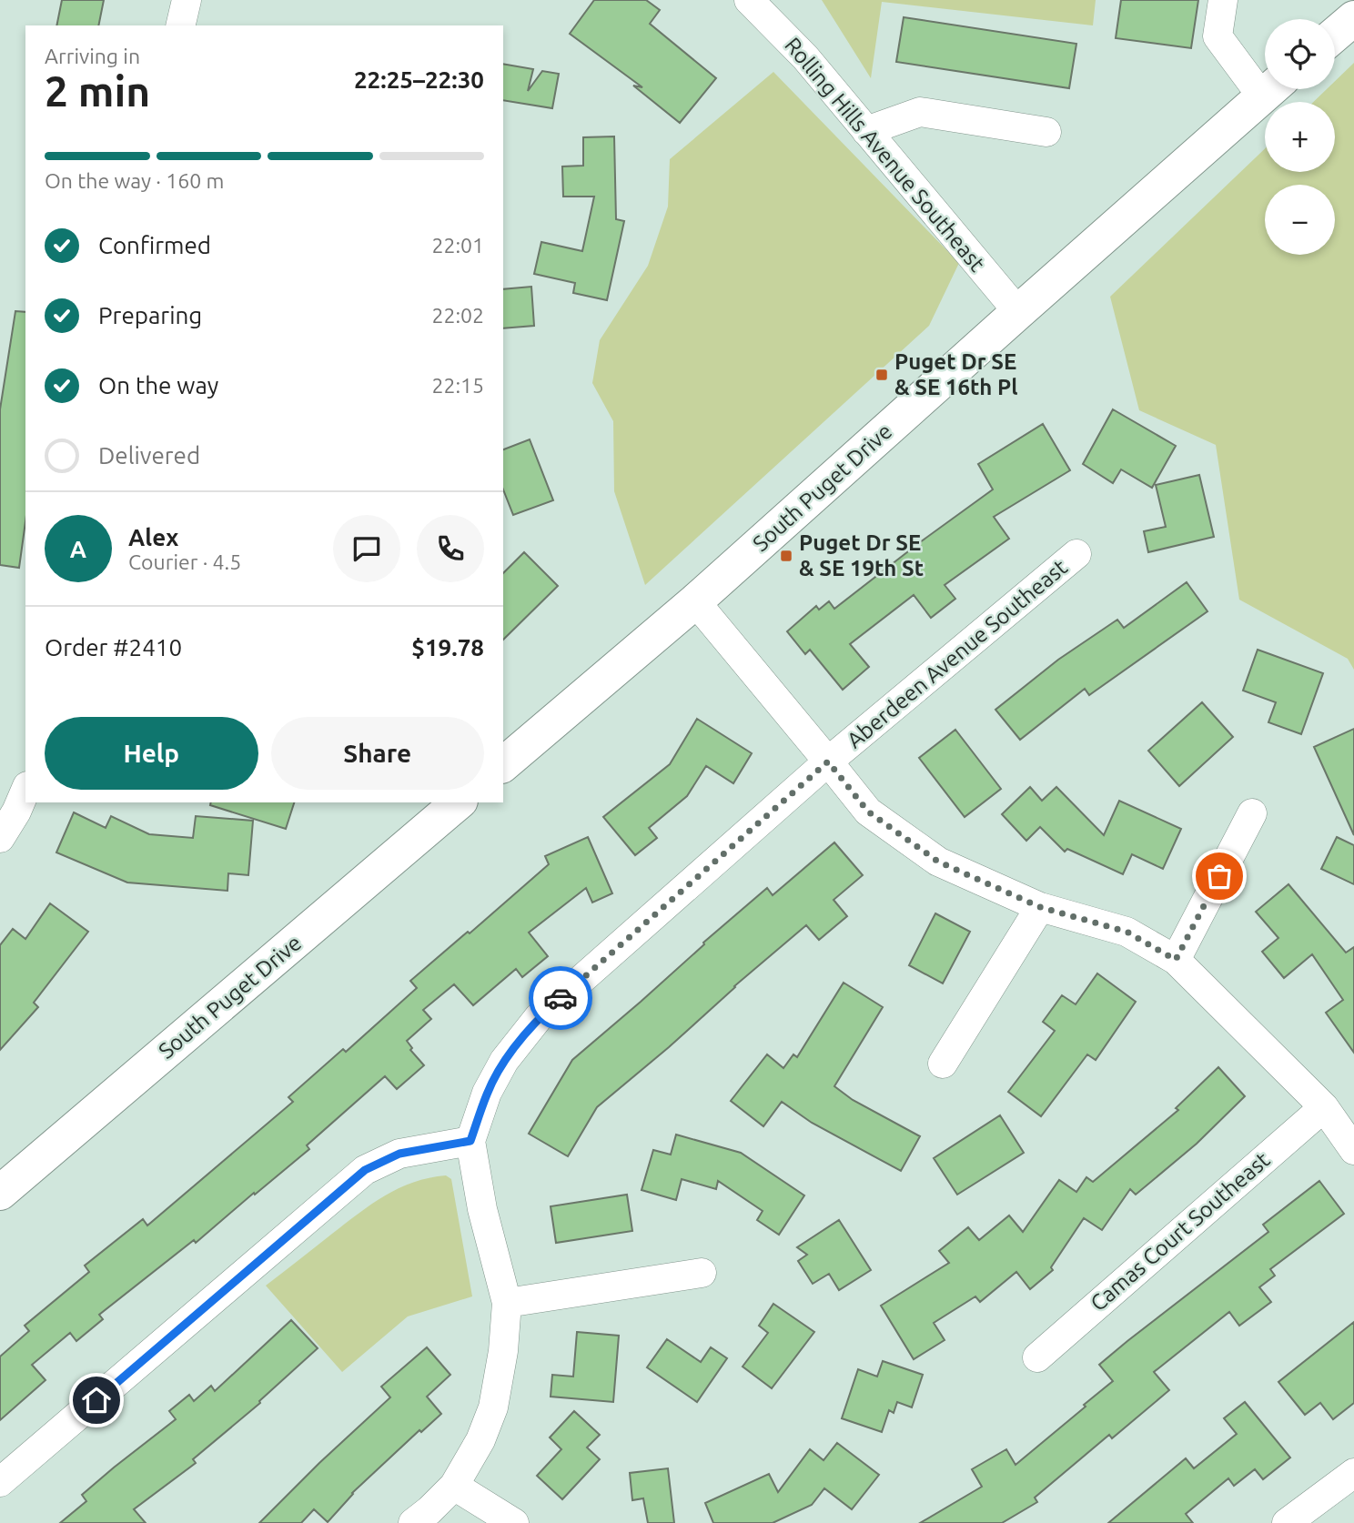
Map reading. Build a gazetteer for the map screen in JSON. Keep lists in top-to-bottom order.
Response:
{
  "streets": {
    "street": [
      "Rolling Hills Avenue Southeast",
      "South Puget Drive",
      "Aberdeen Avenue Southeast",
      "Camas Court Southeast"
    ]
  },
  "crossings": [
    ["Rolling Hills Avenue Southeast", "South Puget Drive"]
  ],
  "places": {
    "transit": ["Puget Dr SE & SE 16th Pl", "Puget Dr SE & SE 19th St"]
  },
  "page": {
    "map_buttons": ["+", "−"],
    "heading": ["2 min", "Arriving in", "22:25–22:30"],
    "panel": [
      "Alex",
      "Courier · 4.5",
      "Order #2410",
      "$19.78"
    ],
    "bar": "On the way · 160 m",
    "list": [
      ["Confirmed", "22:01"],
      ["Preparing", "22:02"],
      ["On the way", "22:15"],
      "Delivered"
    ],
    "round": "A",
    "buttons": ["Help", "Share"]
  }
}
